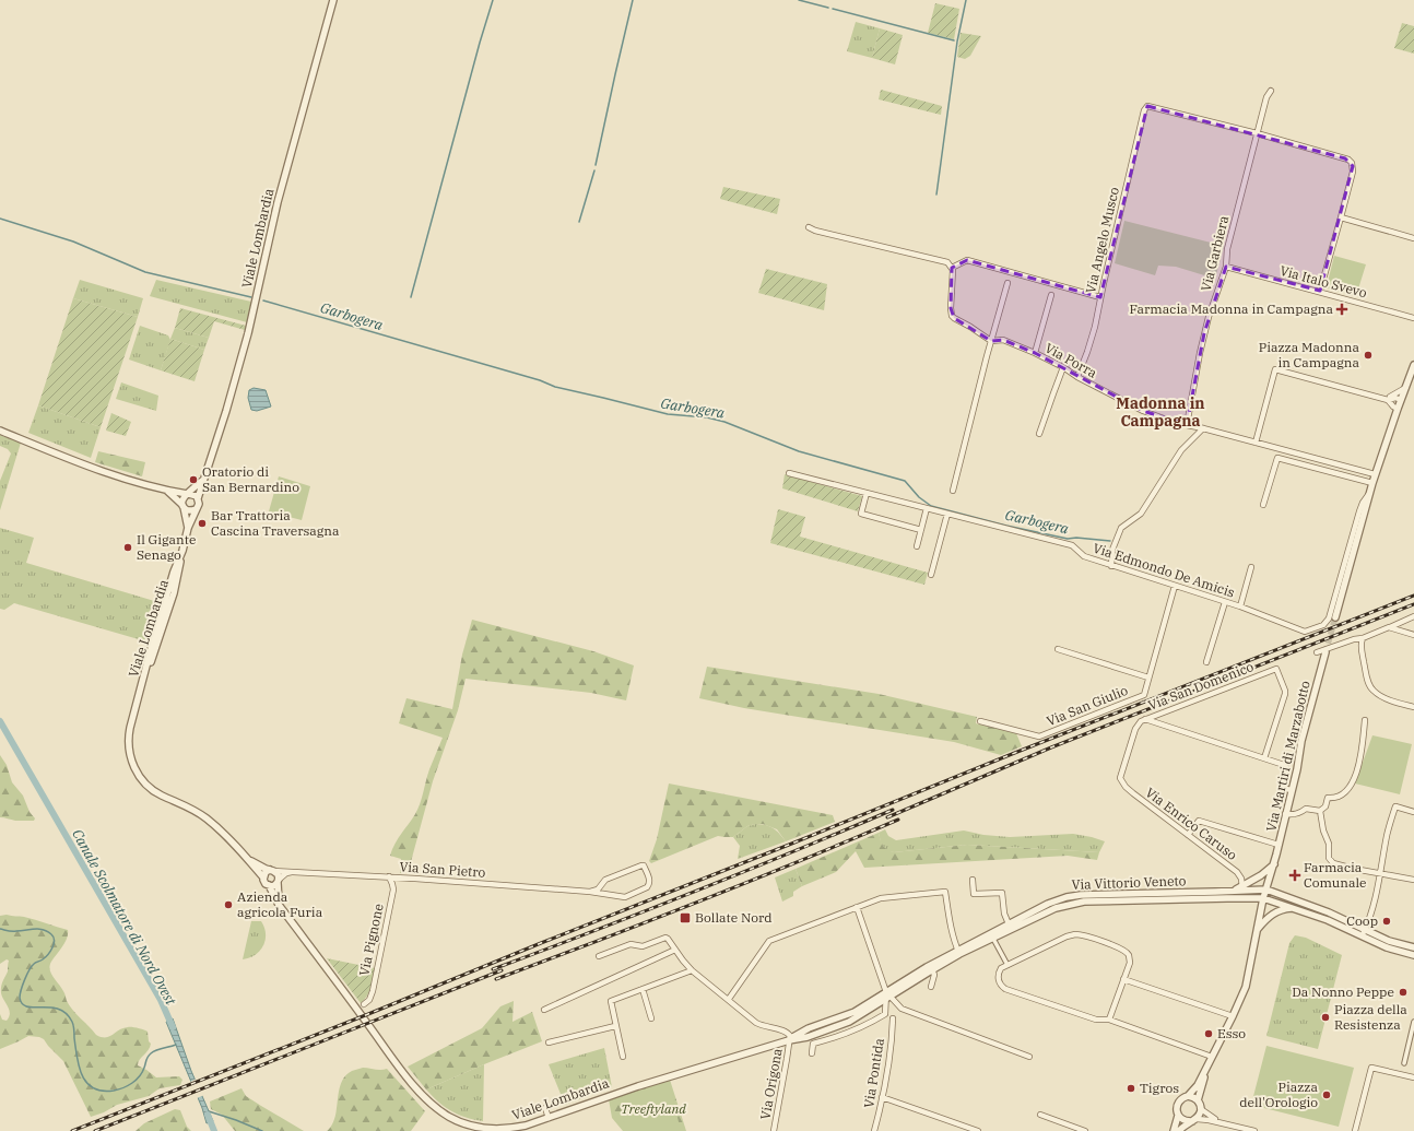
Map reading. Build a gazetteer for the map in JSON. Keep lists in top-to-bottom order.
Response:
{
  "streets": {
    "street": [
      "Viale Lombardia",
      "Via Angelo Musco",
      "Via Garbiera",
      "Via Italo Svevo",
      "Via Porra",
      "Via Edmondo De Amicis",
      "Via San Domenico",
      "Via San Giulio",
      "Via Martiri di Marzabotto",
      "Via Enrico Caruso",
      "Via San Pietro",
      "Via Vittorio Veneto",
      "Via Pignone",
      "Via Pontida",
      "Via Origona"
    ]
  },
  "crossings": [
    ["Viale Lombardia", "Via San Pietro"],
    ["Viale Lombardia", "Via Vittorio Veneto"],
    ["Viale Lombardia", "Via Origona"],
    ["Via Angelo Musco", "Via Garbiera"],
    ["Via Angelo Musco", "Via Porra"],
    ["Via Garbiera", "Via Italo Svevo"],
    ["Via Garbiera", "Via Porra"],
    ["Via Edmondo De Amicis", "Via San Giulio"],
    ["Via San Domenico", "Via Enrico Caruso"],
    ["Via Martiri di Marzabotto", "Via Vittorio Veneto"],
    ["Via Enrico Caruso", "Via Vittorio Veneto"],
    ["Via San Pietro", "Via Pignone"],
    ["Via Vittorio Veneto", "Via Origona"]
  ],
  "districts": ["Madonna in Campagna"],
  "water": ["Garbogera", "Canale Scolmatore di Nord Ovest"],
  "parks": ["Treeftyland"],
  "places": {
    "health": ["Farmacia Madonna in Campagna", "Farmacia Comunale"],
    "other": [
      "Piazza Madonna in Campagna",
      "Oratorio di San Bernardino",
      "Bar Trattoria Cascina Traversagna",
      "Il Gigante Senago",
      "Azienda agricola Furia",
      "Coop",
      "Da Nonno Peppe",
      "Piazza della Resistenza",
      "Esso",
      "Tigros",
      "Piazza dell'Orologio"
    ],
    "transit": ["Bollate Nord"]
  }
}
